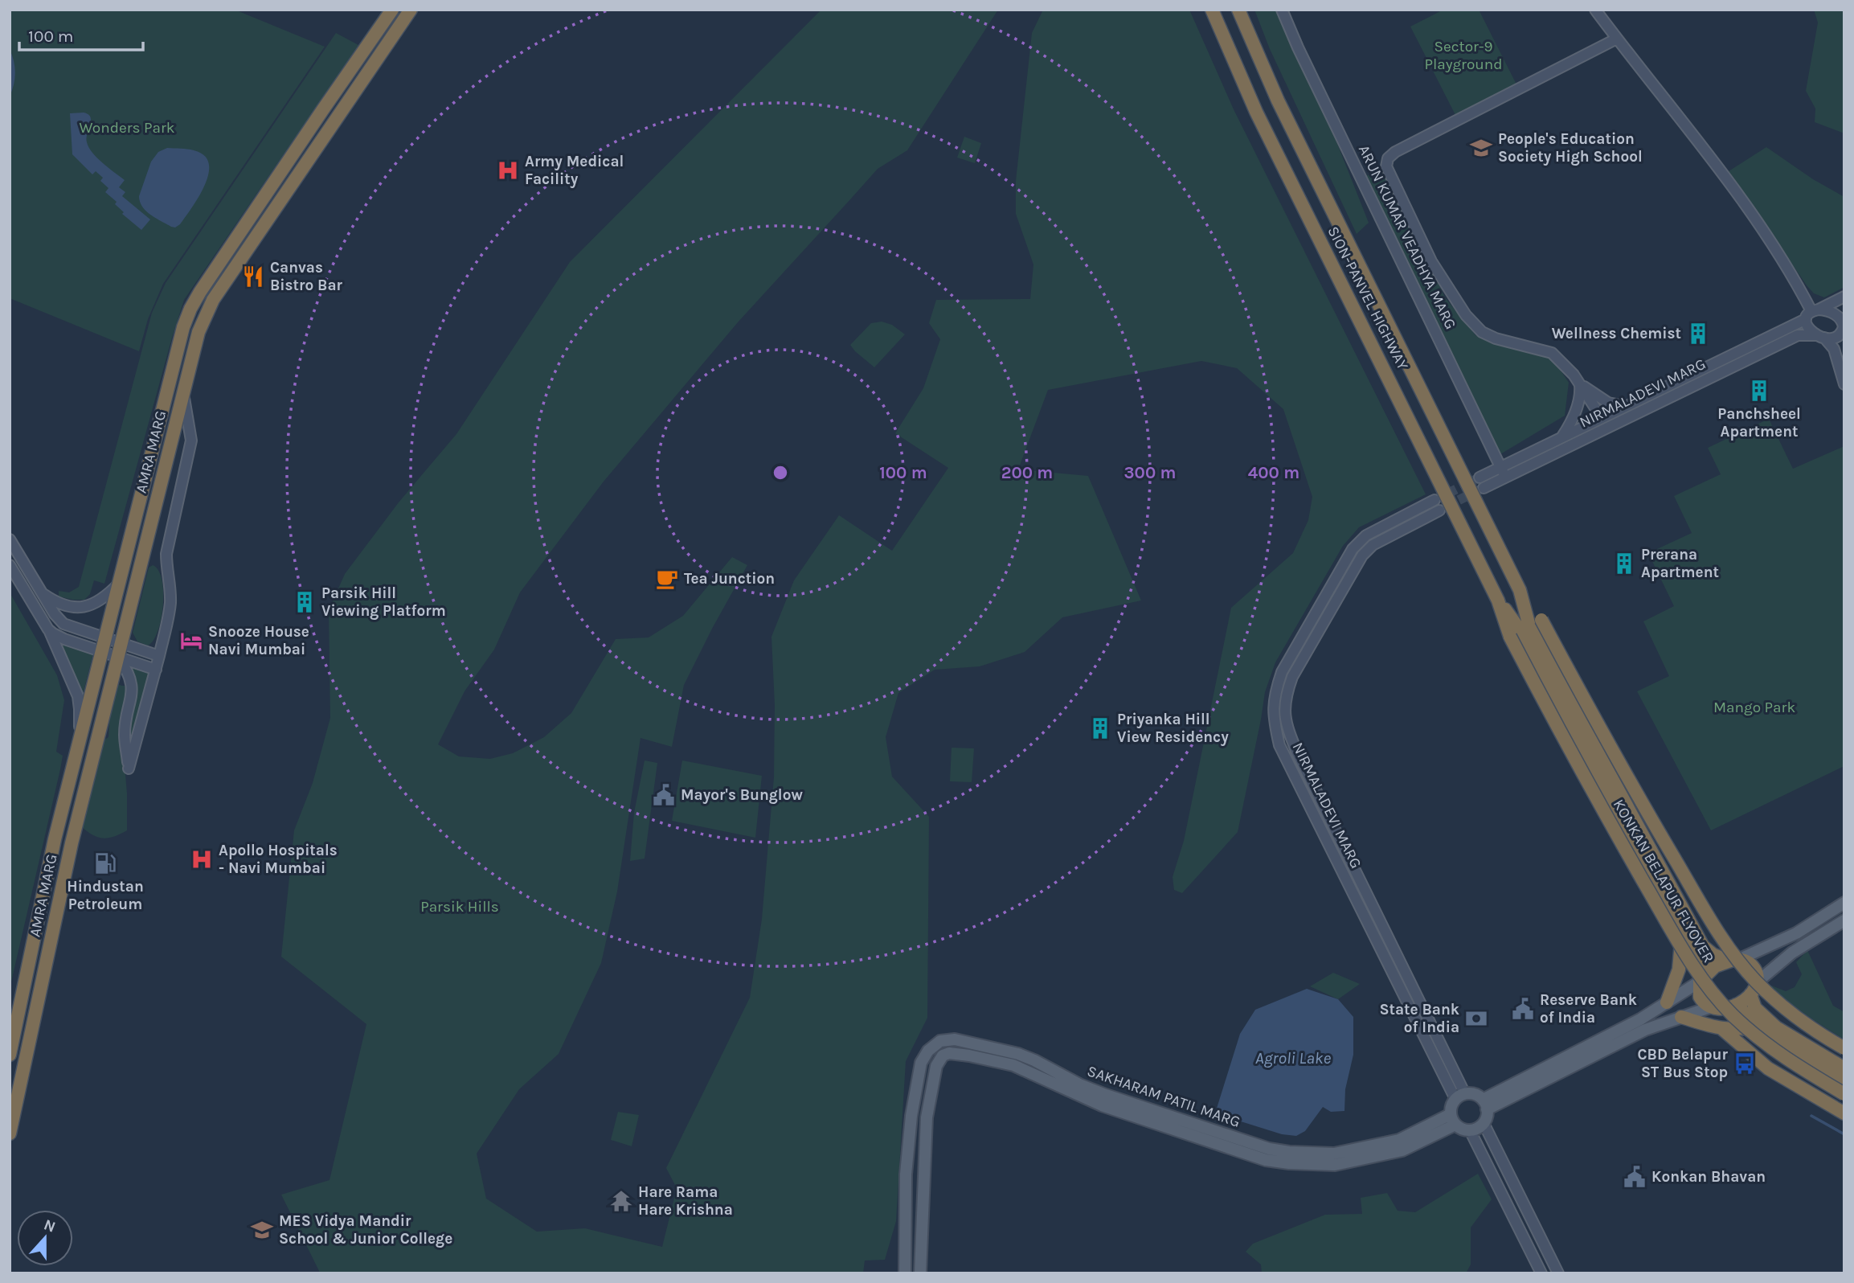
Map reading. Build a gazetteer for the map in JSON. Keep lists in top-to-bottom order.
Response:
{
  "streets": {
    "highway": ["SION-PANVEL HIGHWAY", "AMRA MARG", "KONKAN BELAPUR FLYOVER"],
    "main road": ["ARUN KUMAR VEADHYA MARG", "NIRMALADEVI MARG", "SAKHARAM PATIL MARG"]
  },
  "crossings": [
    ["ARUN KUMAR VEADHYA MARG", "NIRMALADEVI MARG"],
    ["SION-PANVEL HIGHWAY", "KONKAN BELAPUR FLYOVER"],
    ["NIRMALADEVI MARG", "SAKHARAM PATIL MARG"]
  ],
  "water": ["Agroli Lake"],
  "parks": [
    "Sector-9 Playground",
    "Wonders Park",
    "Mango Park",
    "Parsik Hills"
  ],
  "places": {
    "school or university": ["People's Education Society High School", "MES Vidya Mandir School & Junior College"],
    "hospital": ["Army Medical Facility", "Apollo Hospitals - Navi Mumbai"],
    "restaurant": ["Canvas Bistro Bar"],
    "building": [
      "Wellness Chemist",
      "Panchsheel Apartment",
      "Prerana Apartment",
      "Parsik Hill Viewing Platform",
      "Priyanka Hill View Residency"
    ],
    "cafe": ["Tea Junction"],
    "hotel": ["Snooze House Navi Mumbai"],
    "public building": ["Mayor's Bunglow", "Reserve Bank of India", "Konkan Bhavan"],
    "fuel station": ["Hindustan Petroleum"],
    "bank": ["State Bank of India"],
    "bus stop": ["CBD Belapur ST Bus Stop"],
    "temple": ["Hare Rama Hare Krishna"]
  },
  "scale_bar": "100 m",
  "north": "top",
  "rings": [
    "100 m",
    "200 m",
    "300 m",
    "400 m"
  ]
}
